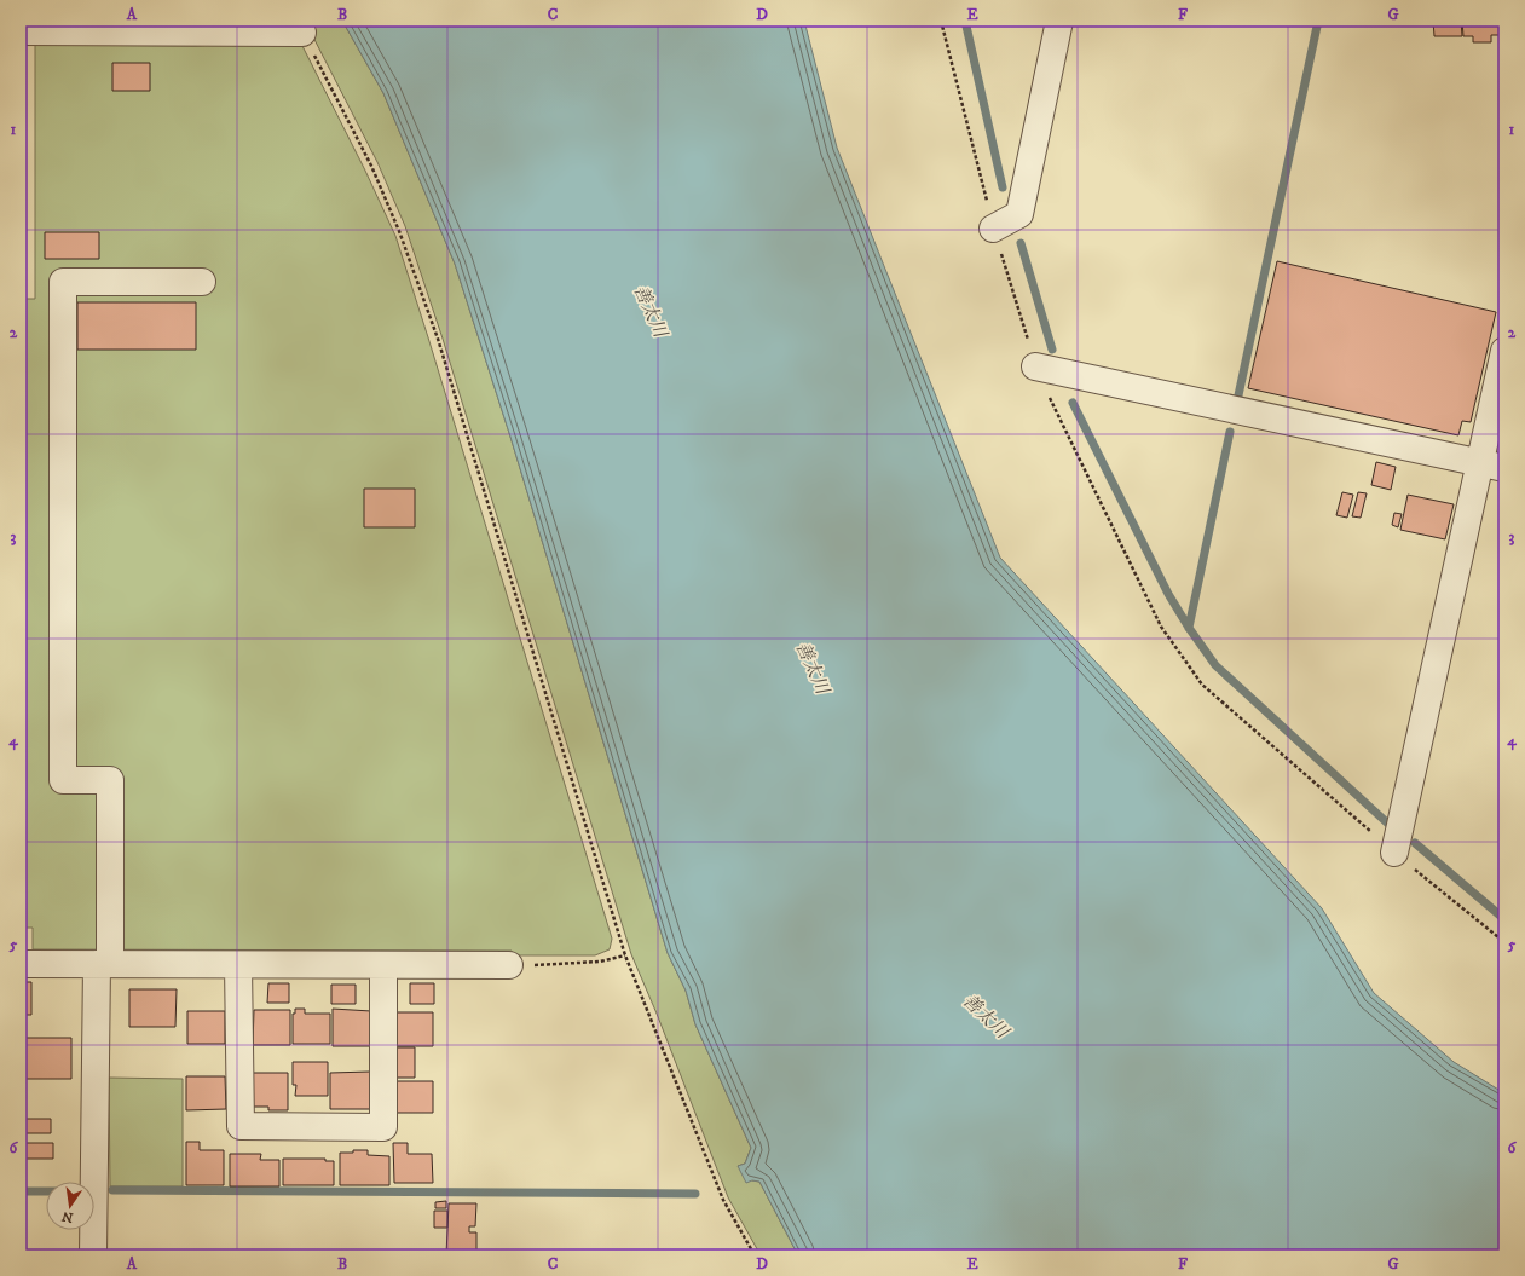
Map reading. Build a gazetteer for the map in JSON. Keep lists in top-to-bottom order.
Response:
{
  "water": ["善太川"],
  "north": "bottom",
  "grid": {
    "columns": [
      "A",
      "B",
      "C",
      "D",
      "E",
      "F",
      "G"
    ],
    "rows": [
      "1",
      "2",
      "3",
      "4",
      "5",
      "6"
    ]
  }
}
